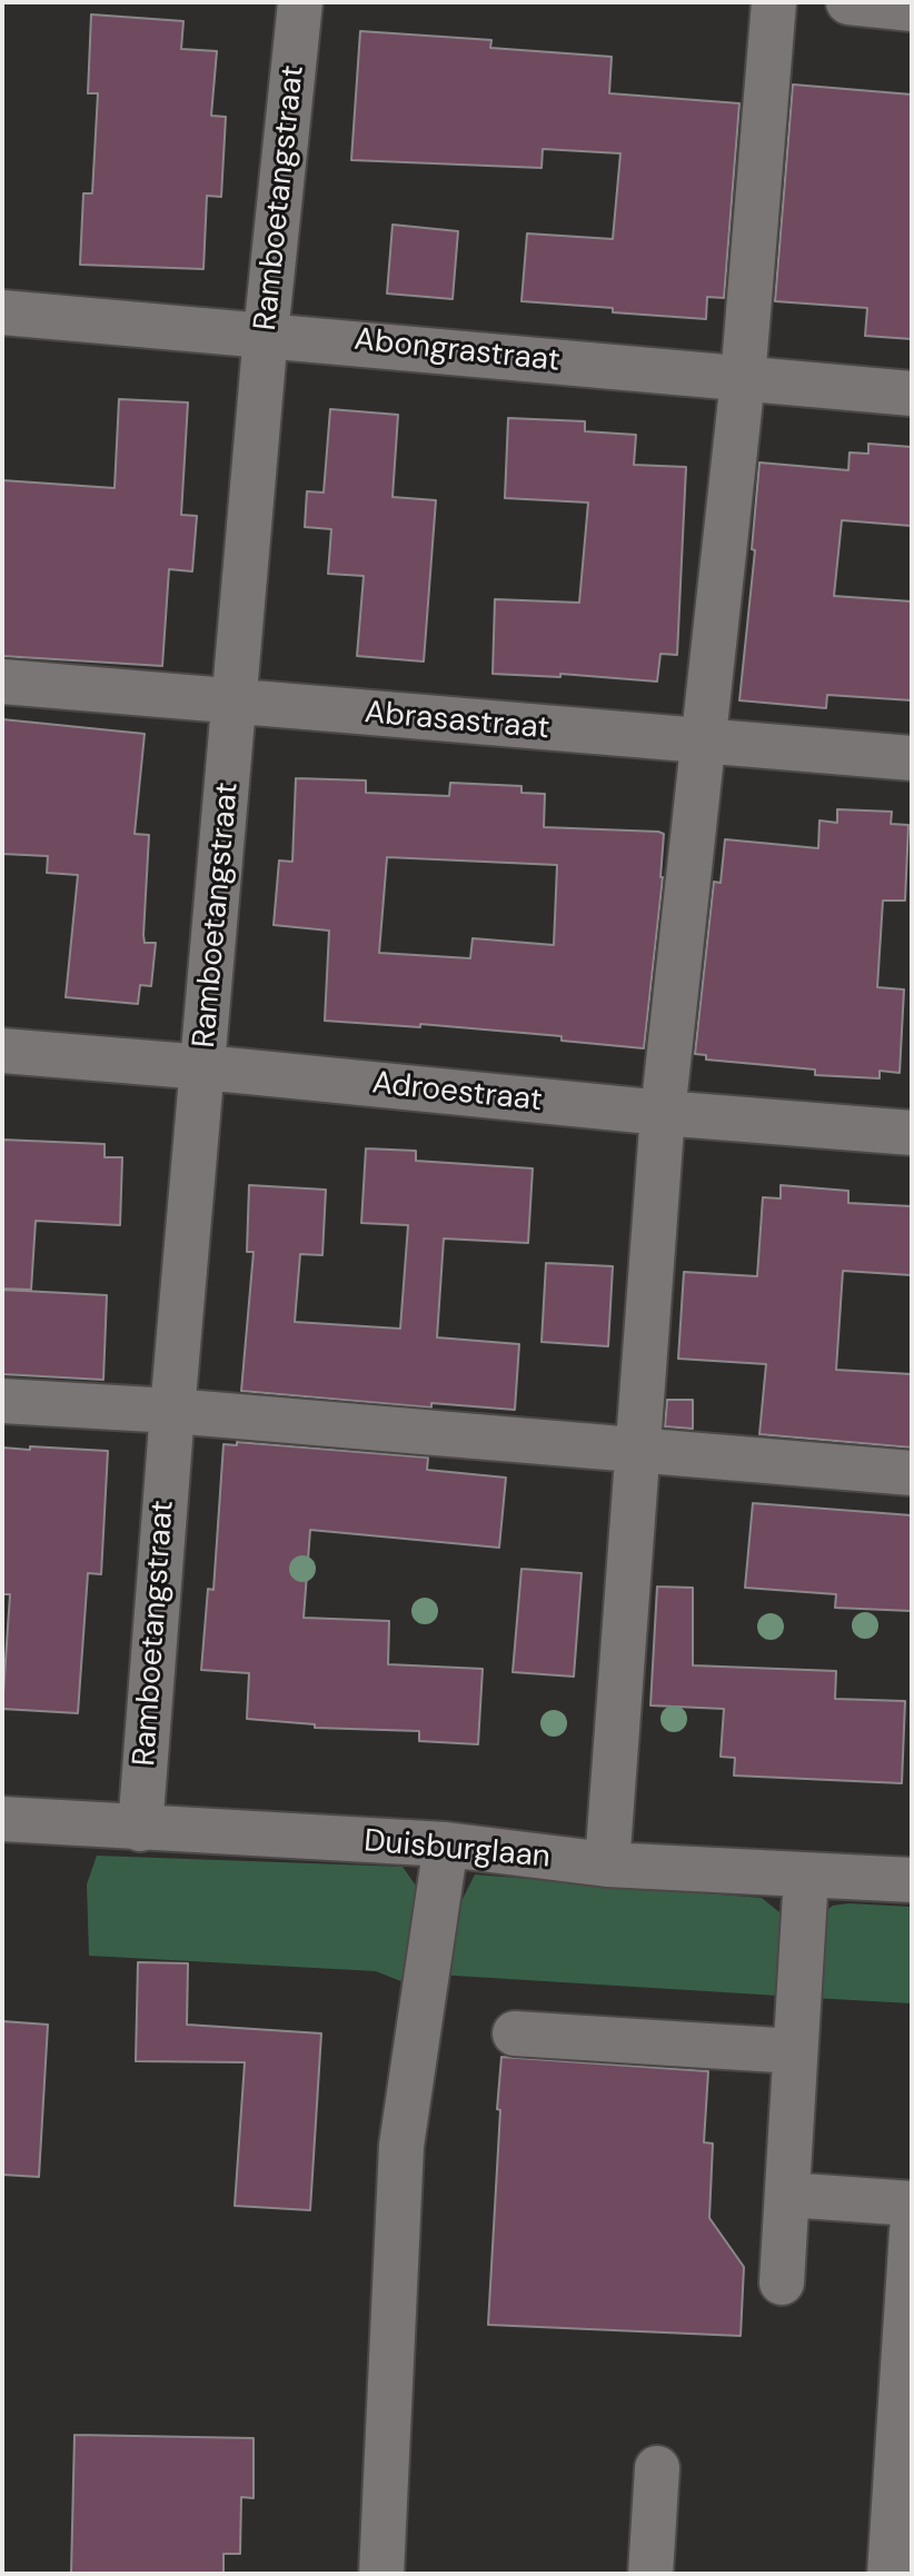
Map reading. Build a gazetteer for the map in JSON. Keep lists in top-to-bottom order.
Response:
{
  "streets": {
    "street": [
      "Ramboetangstraat",
      "Abongrastraat",
      "Abrasastraat",
      "Adroestraat",
      "Duisburglaan"
    ]
  },
  "crossings": [
    ["Ramboetangstraat", "Abongrastraat"],
    ["Ramboetangstraat", "Abrasastraat"],
    ["Ramboetangstraat", "Adroestraat"],
    ["Ramboetangstraat", "Duisburglaan"]
  ]
}
